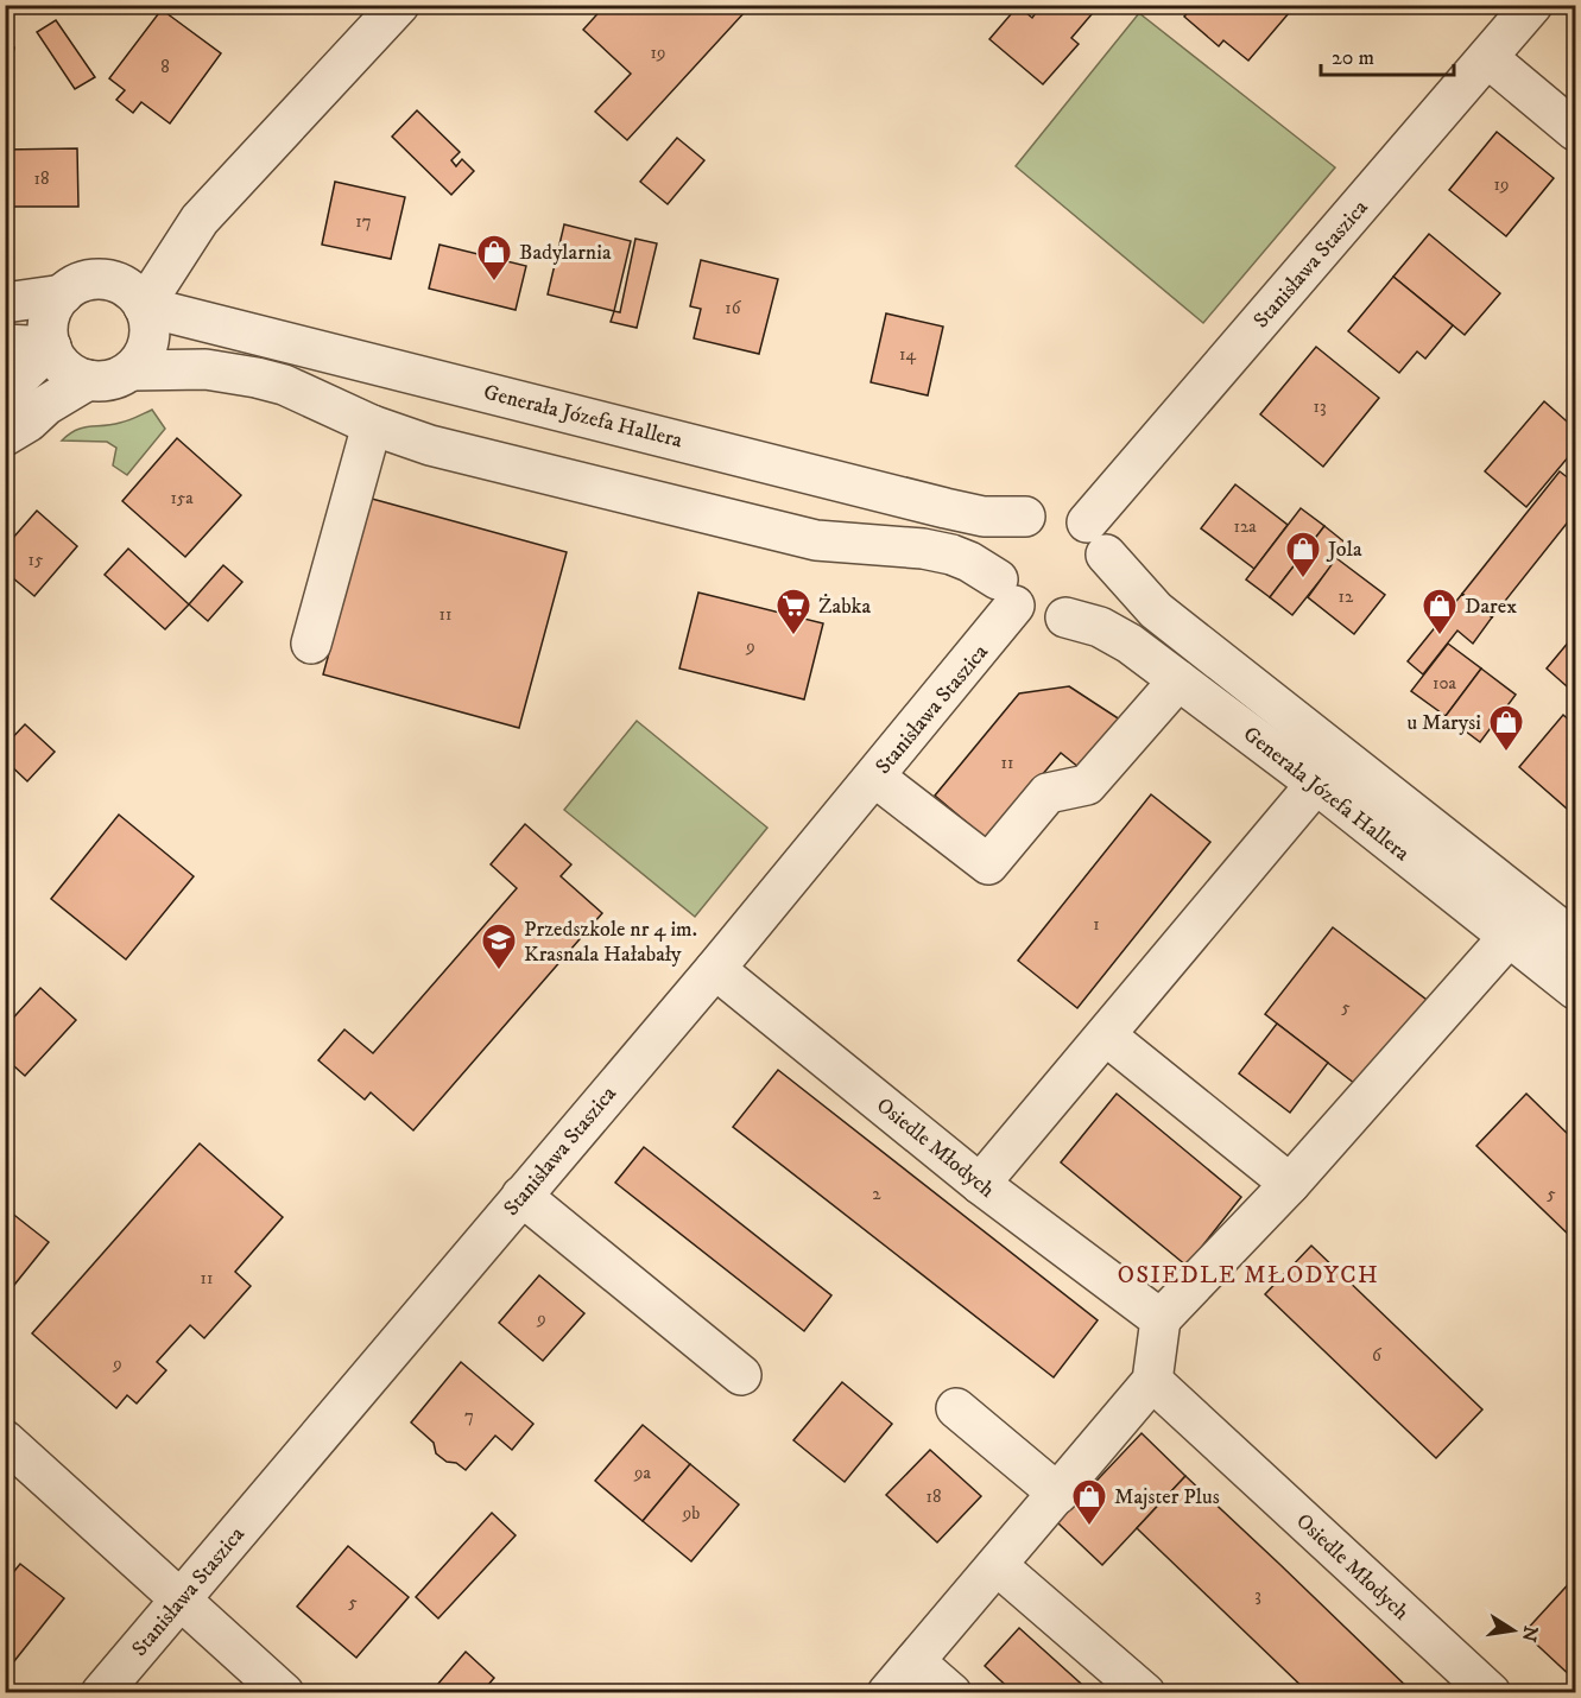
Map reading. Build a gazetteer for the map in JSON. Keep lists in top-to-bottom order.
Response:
{
  "streets": {
    "street": ["Stanisława Staszica", "Generała Józefa Hallera", "Osiedle Młodych"]
  },
  "crossings": [
    ["Stanisława Staszica", "Generała Józefa Hallera"],
    ["Stanisława Staszica", "Osiedle Młodych"]
  ],
  "districts": ["OSIEDLE MŁODYCH"],
  "places": {
    "shop": [
      "Badylarnia",
      "Jola",
      "Darex",
      "u Marysi",
      "Majster Plus"
    ],
    "supermarket": ["Żabka"],
    "school or university": ["Przedszkole nr 4 im. Krasnala Hałabały"]
  },
  "house_numbers": [
    "19",
    "8",
    "18",
    "19",
    "17",
    "16",
    "14",
    "13",
    "15a",
    "12a",
    "15",
    "12",
    "11",
    "9",
    "10a",
    "11",
    "1",
    "5",
    "2",
    "5",
    "11",
    "9",
    "6",
    "9",
    "7",
    "9a",
    "18",
    "9b",
    "3",
    "5"
  ],
  "scale_bar": "20 m",
  "north": "right"
}
